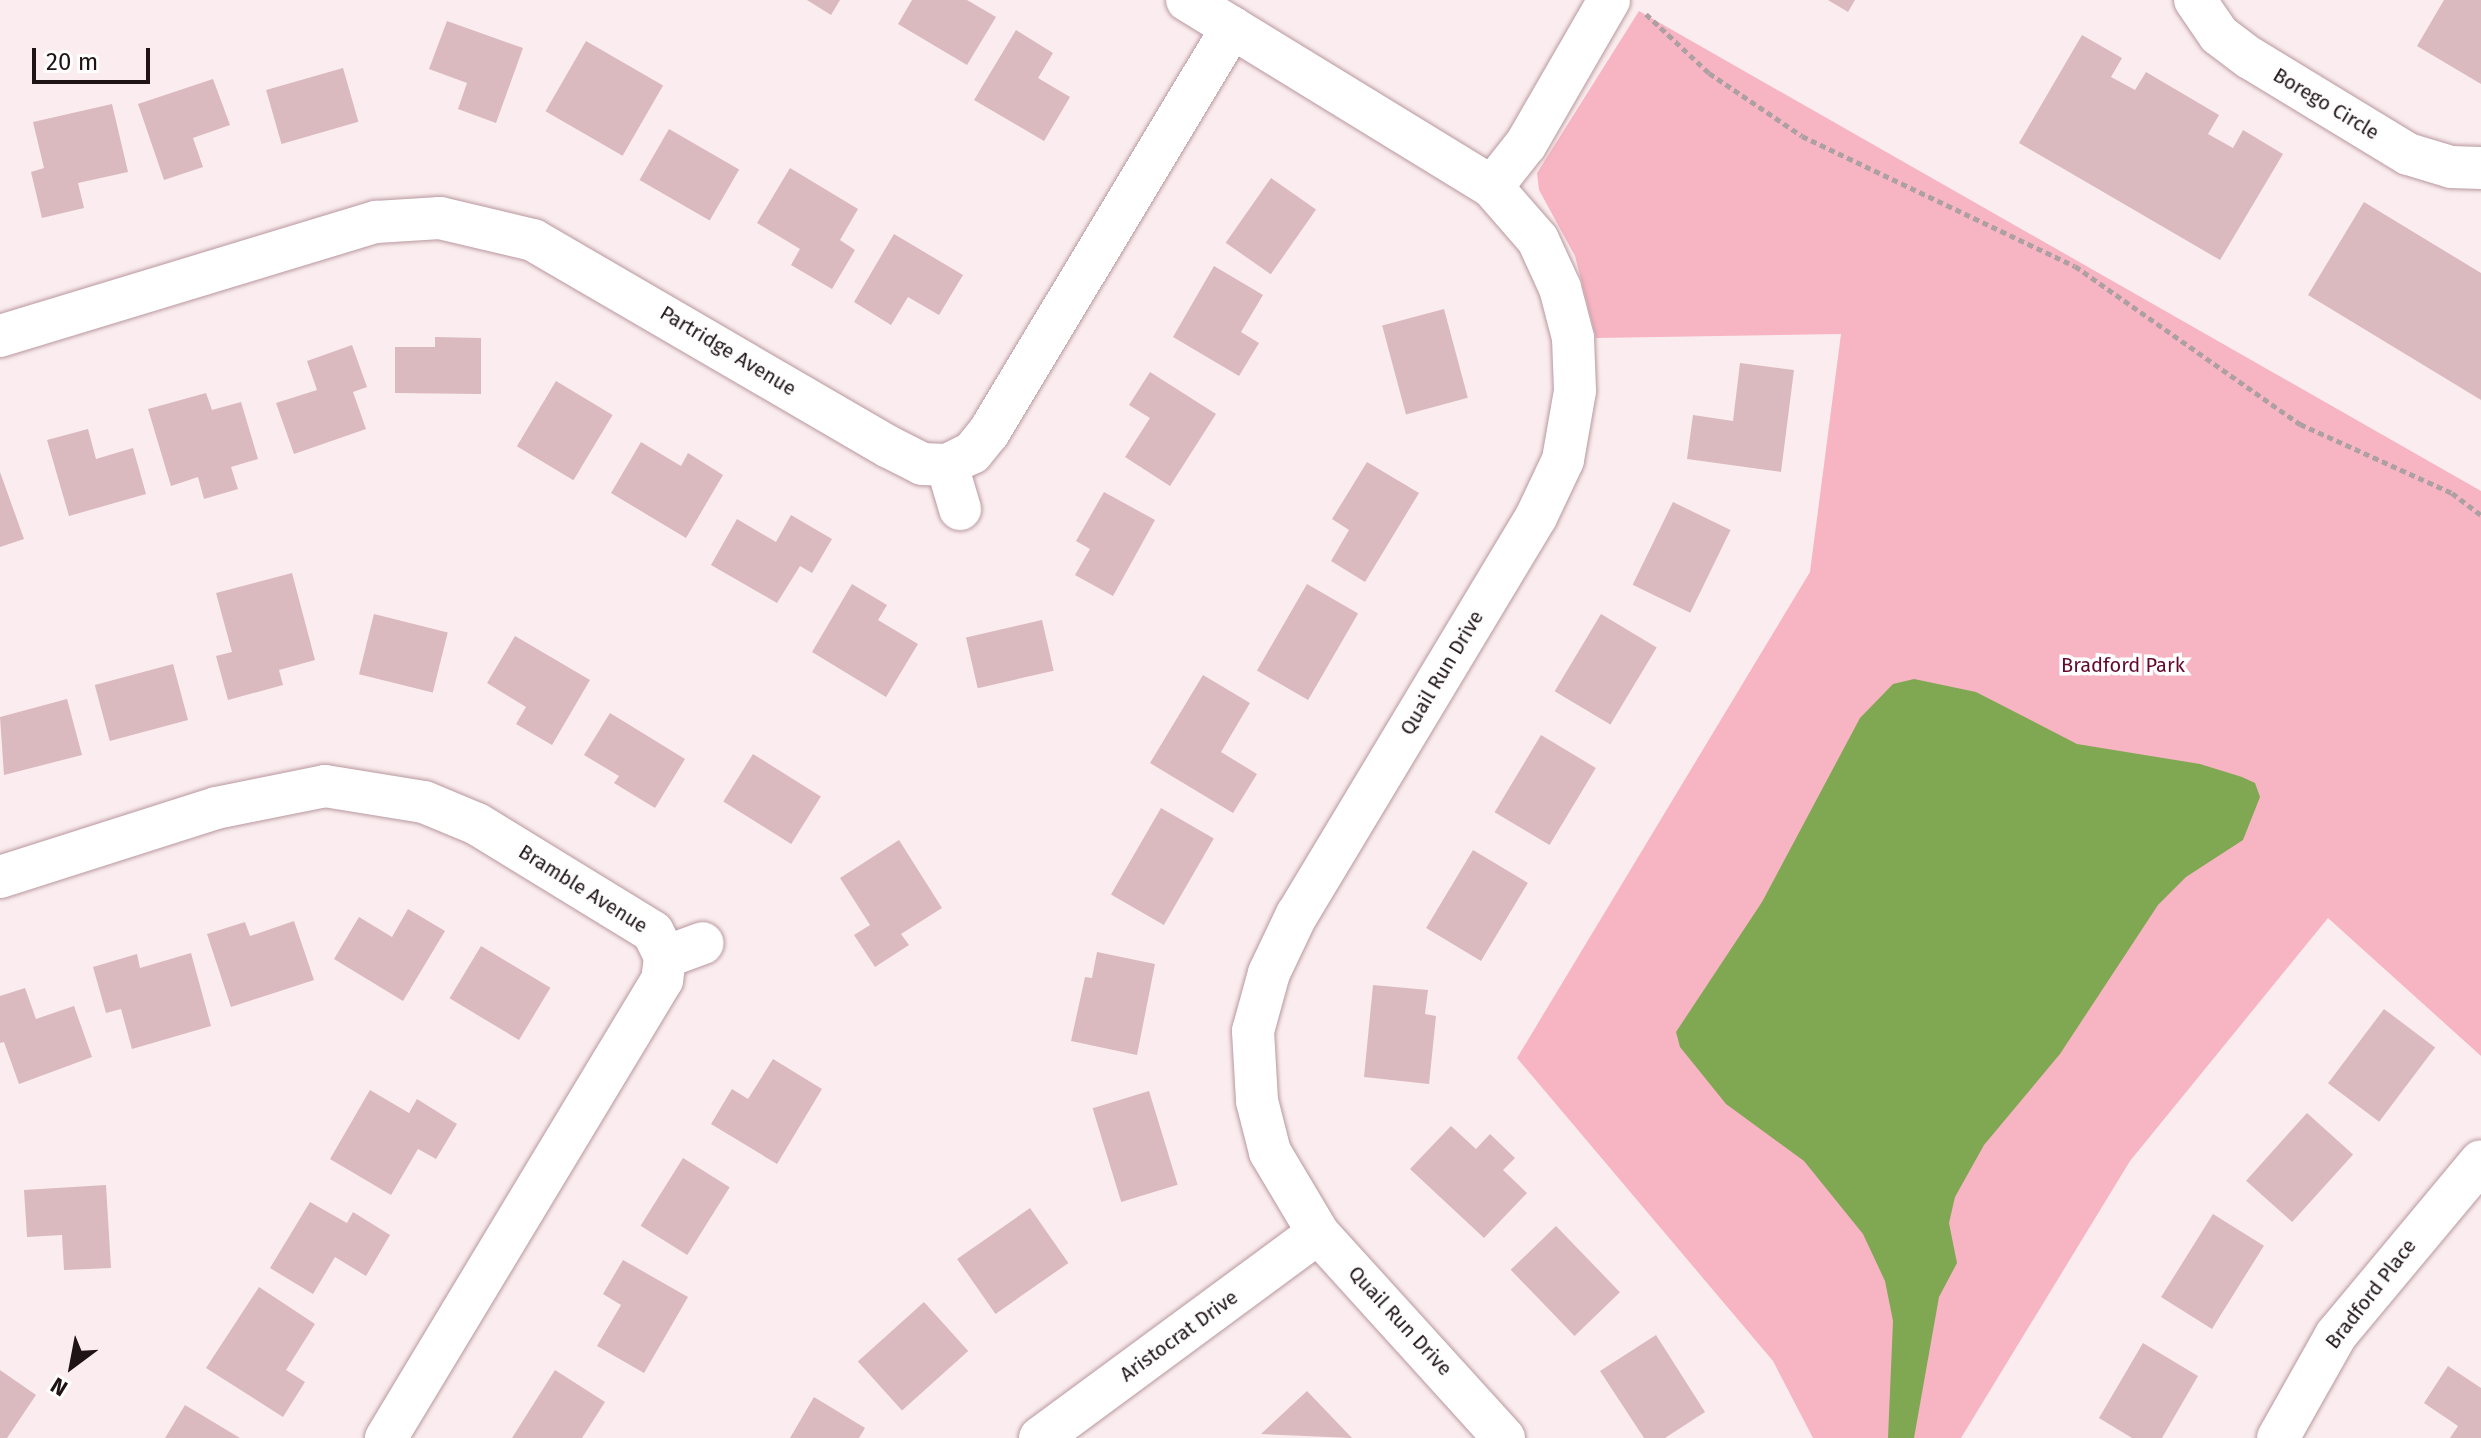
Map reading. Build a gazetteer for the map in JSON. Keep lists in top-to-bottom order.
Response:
{
  "streets": {
    "street": [
      "Borego Circle",
      "Partridge Avenue",
      "Quail Run Drive",
      "Bramble Avenue",
      "Bradford Place",
      "Aristocrat Drive"
    ]
  },
  "crossings": [
    ["Quail Run Drive", "Aristocrat Drive"]
  ],
  "parks": ["Bradford Park"],
  "scale_bar": "20 m",
  "north": "bottom left"
}
